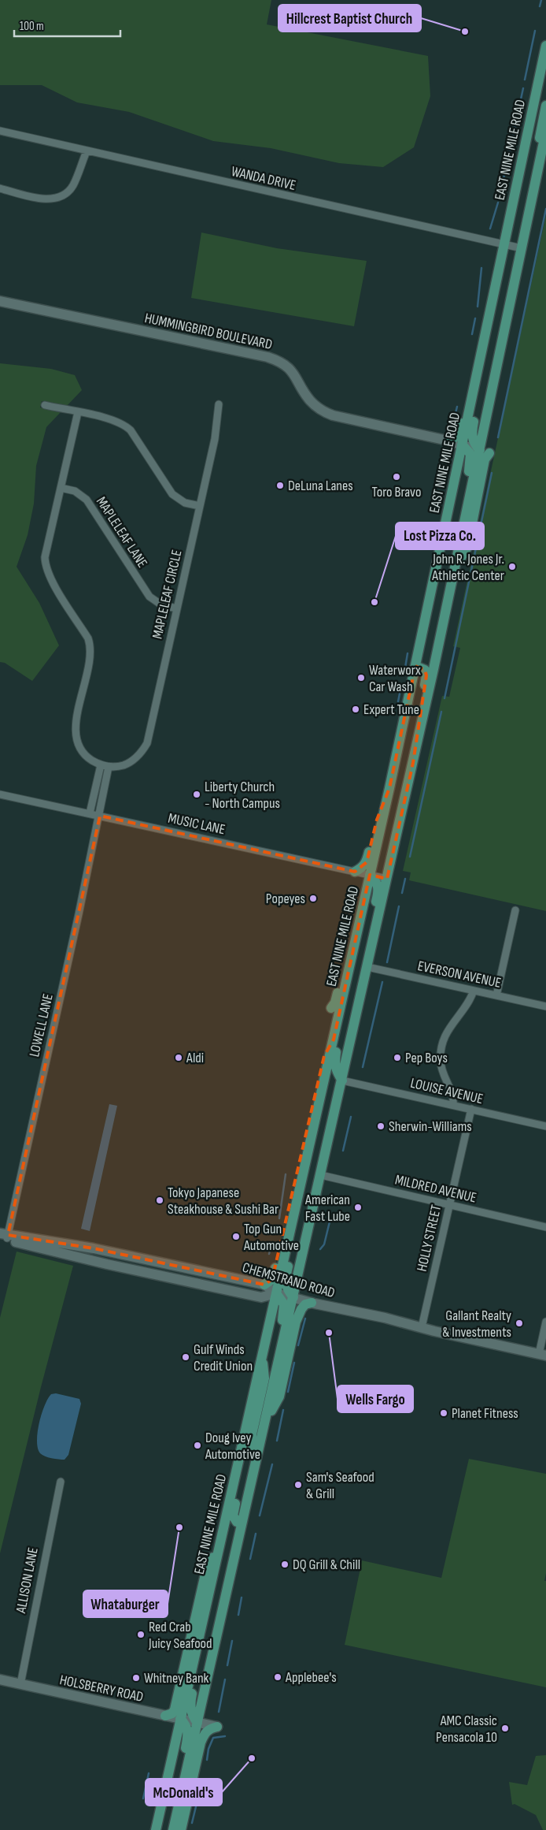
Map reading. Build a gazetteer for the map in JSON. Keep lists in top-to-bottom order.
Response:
{
  "streets": {
    "main road": ["EAST NINE MILE ROAD"],
    "street": [
      "WANDA DRIVE",
      "HUMMINGBIRD BOULEVARD",
      "MAPLELEAF LANE",
      "MAPLELEAF CIRCLE",
      "MUSIC LANE",
      "EVERSON AVENUE",
      "LOWELL LANE",
      "LOUISE AVENUE",
      "MILDRED AVENUE",
      "HOLLY STREET",
      "CHEMSTRAND ROAD",
      "ALLISON LANE",
      "HOLSBERRY ROAD"
    ]
  },
  "crossings": [
    ["EAST NINE MILE ROAD", "WANDA DRIVE"],
    ["EAST NINE MILE ROAD", "HUMMINGBIRD BOULEVARD"],
    ["EAST NINE MILE ROAD", "MUSIC LANE"],
    ["EAST NINE MILE ROAD", "CHEMSTRAND ROAD"],
    ["EAST NINE MILE ROAD", "HOLSBERRY ROAD"],
    ["MAPLELEAF LANE", "MAPLELEAF CIRCLE"],
    ["MUSIC LANE", "LOWELL LANE"],
    ["LOWELL LANE", "CHEMSTRAND ROAD"],
    ["LOUISE AVENUE", "HOLLY STREET"],
    ["MILDRED AVENUE", "HOLLY STREET"],
    ["HOLLY STREET", "CHEMSTRAND ROAD"],
    ["ALLISON LANE", "HOLSBERRY ROAD"]
  ],
  "places": [
    "Hillcrest Baptist Church",
    "Toro Bravo",
    "DeLuna Lanes",
    "John R. Jones Jr. Athletic Center",
    "Lost Pizza Co.",
    "Waterworx Car Wash",
    "Expert Tune",
    "Liberty Church - North Campus",
    "Popeyes",
    "Aldi",
    "Pep Boys",
    "Sherwin-Williams",
    "Tokyo Japanese Steakhouse & Sushi Bar",
    "American Fast Lube",
    "Top Gun Automotive",
    "Gallant Realty & Investments",
    "Wells Fargo",
    "Gulf Winds Credit Union",
    "Planet Fitness",
    "Doug Ivey Automotive",
    "Sam's Seafood & Grill",
    "Whataburger",
    "DQ Grill & Chill",
    "Red Crab Juicy Seafood",
    "Applebee's",
    "Whitney Bank",
    "AMC Classic Pensacola 10",
    "McDonald's"
  ],
  "scale_bar": "100 m"
}
